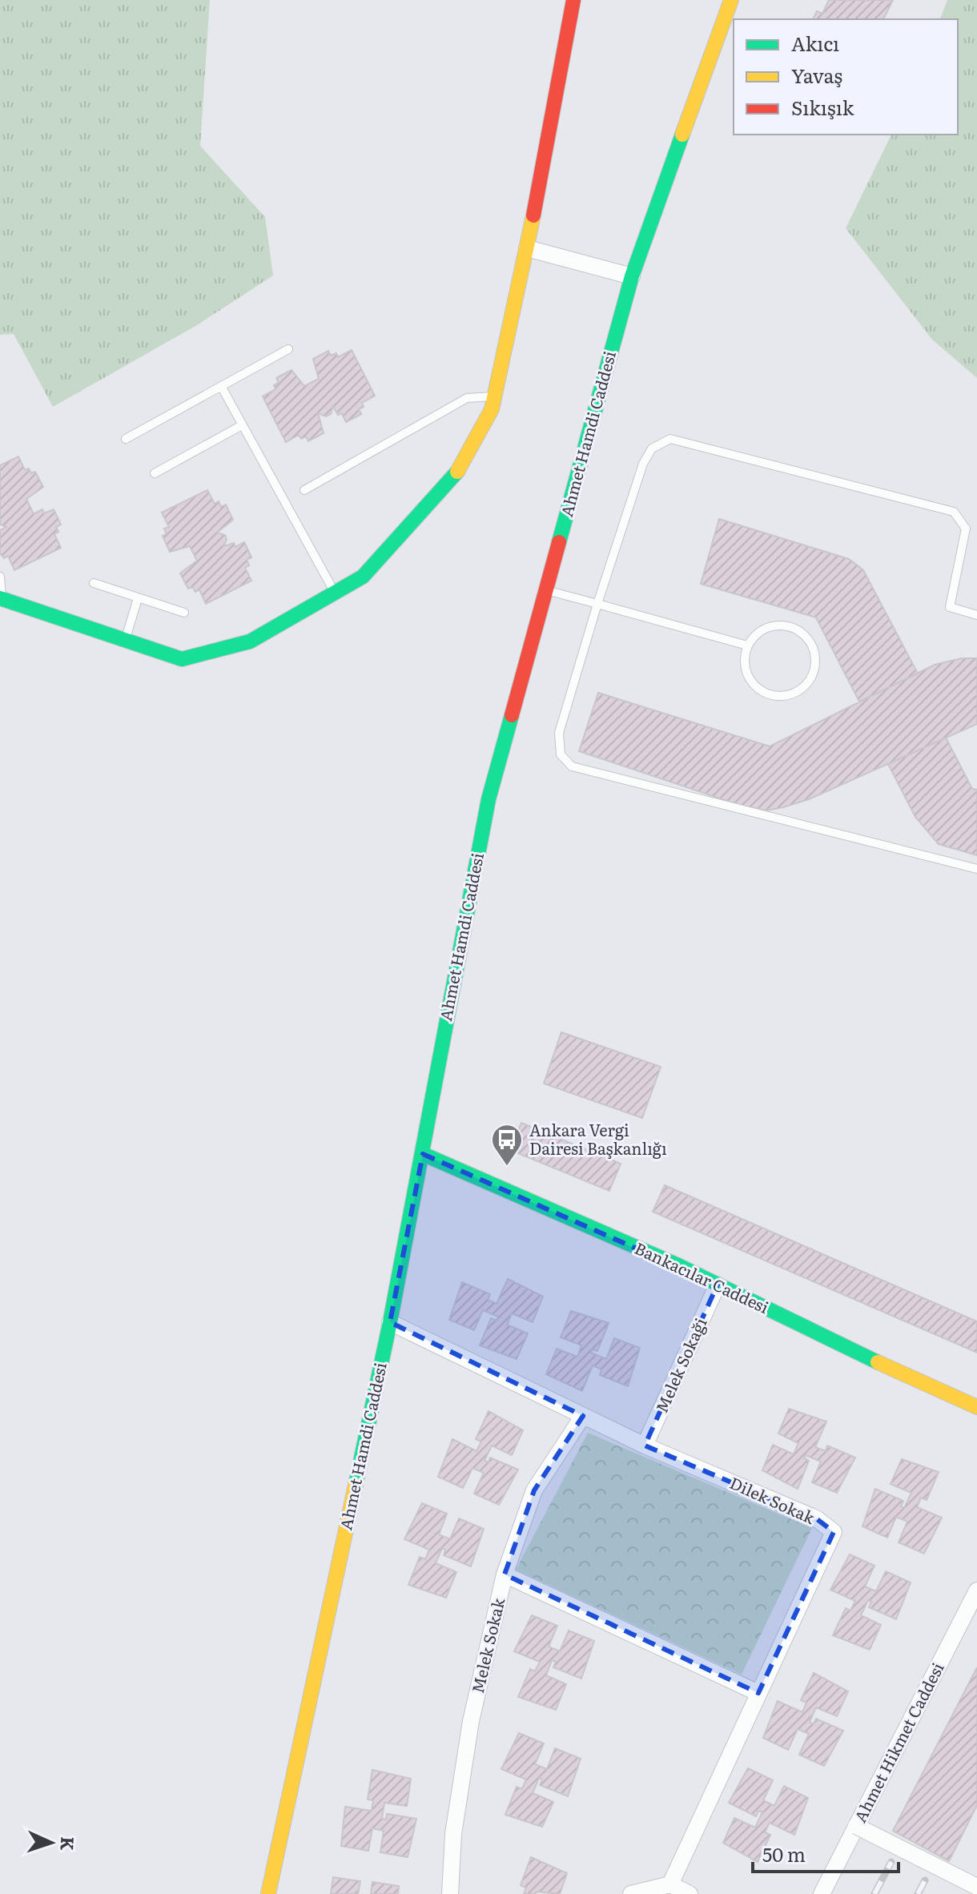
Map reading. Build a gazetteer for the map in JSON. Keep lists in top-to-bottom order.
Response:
{
  "streets": {
    "street": [
      "Ahmet Hamdi Caddesi",
      "Bankacılar Caddesi",
      "Melek Sokaği",
      "Dilek Sokak",
      "Melek Sokak",
      "Ahmet Hikmet Caddesi"
    ]
  },
  "crossings": [
    ["Ahmet Hamdi Caddesi", "Bankacılar Caddesi"],
    ["Ahmet Hamdi Caddesi", "Dilek Sokak"],
    ["Bankacılar Caddesi", "Melek Sokaği"],
    ["Melek Sokaği", "Dilek Sokak"],
    ["Dilek Sokak", "Melek Sokak"]
  ],
  "places": {
    "bus stop": ["Ankara Vergi Dairesi Başkanlığı"]
  },
  "legend": ["Akıcı", "Yavaş", "Sıkışık"],
  "scale_bar": "50 m",
  "north": "right"
}
